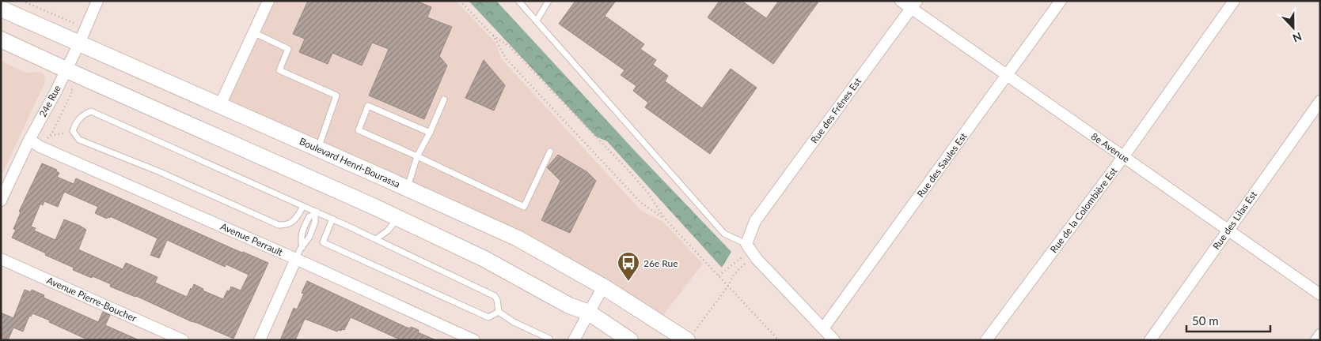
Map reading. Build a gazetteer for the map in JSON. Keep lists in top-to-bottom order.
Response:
{
  "streets": {
    "main road": ["Boulevard Henri-Bourassa"],
    "street": [
      "24e Rue",
      "Rue des Frênes Est",
      "8e Avenue",
      "Rue des Saules Est",
      "Rue de la Colombière Est",
      "Rue des Lilas Est",
      "Avenue Perrault",
      "Avenue Pierre-Boucher"
    ]
  },
  "crossings": [
    ["24e Rue", "Boulevard Henri-Bourassa"],
    ["24e Rue", "Avenue Perrault"],
    ["Rue des Frênes Est", "8e Avenue"],
    ["8e Avenue", "Rue des Saules Est"],
    ["8e Avenue", "Rue de la Colombière Est"],
    ["8e Avenue", "Rue des Lilas Est"]
  ],
  "places": {
    "bus stop": ["26e Rue"]
  },
  "scale_bar": "50 m",
  "north": "bottom"
}
